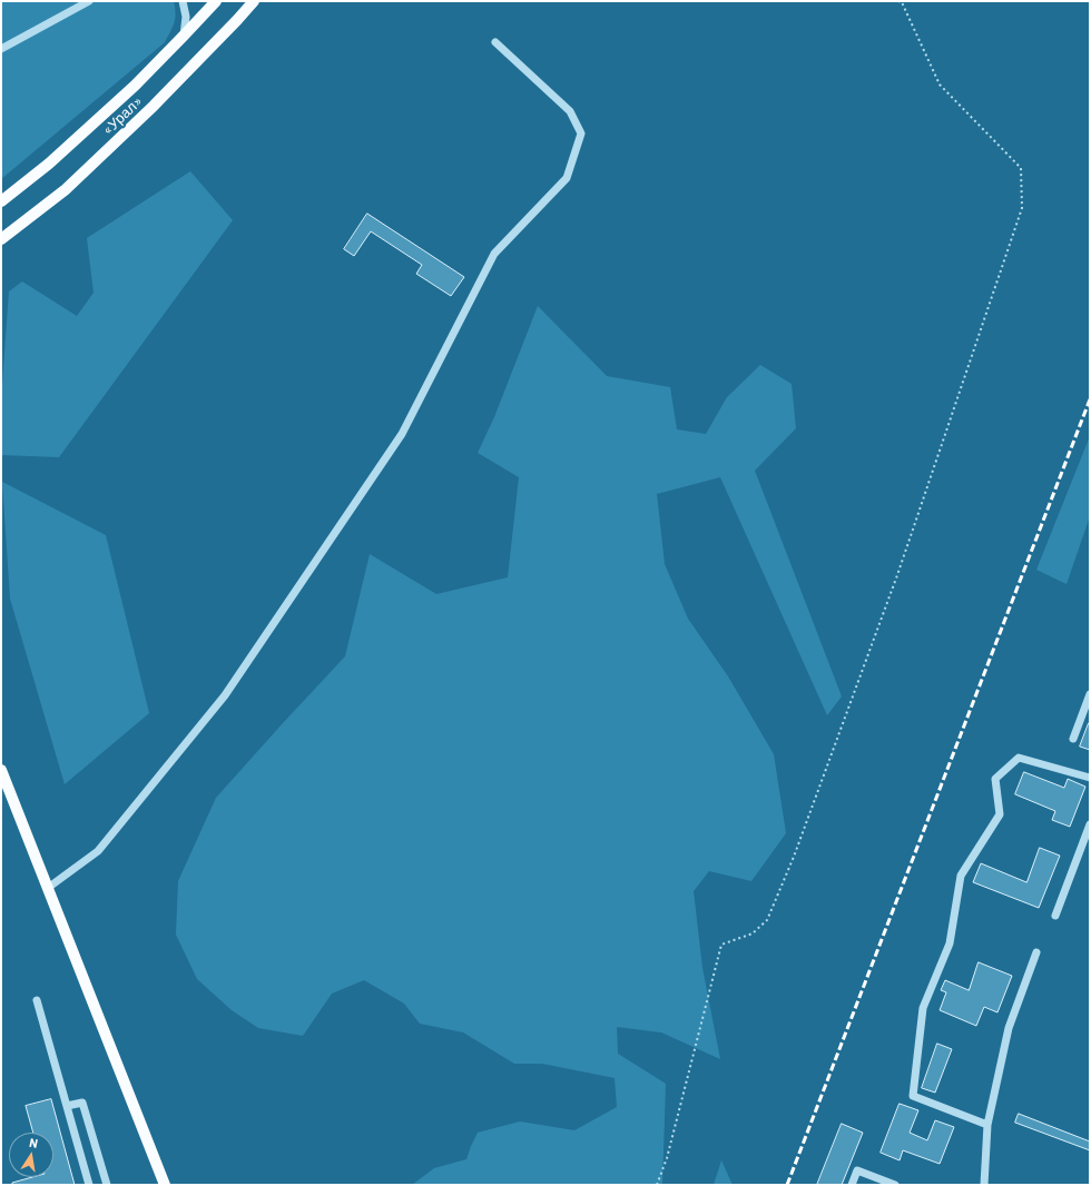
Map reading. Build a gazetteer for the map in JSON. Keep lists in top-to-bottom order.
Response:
{
  "streets": {
    "main road": ["«Урал»"]
  },
  "north": "top"
}
